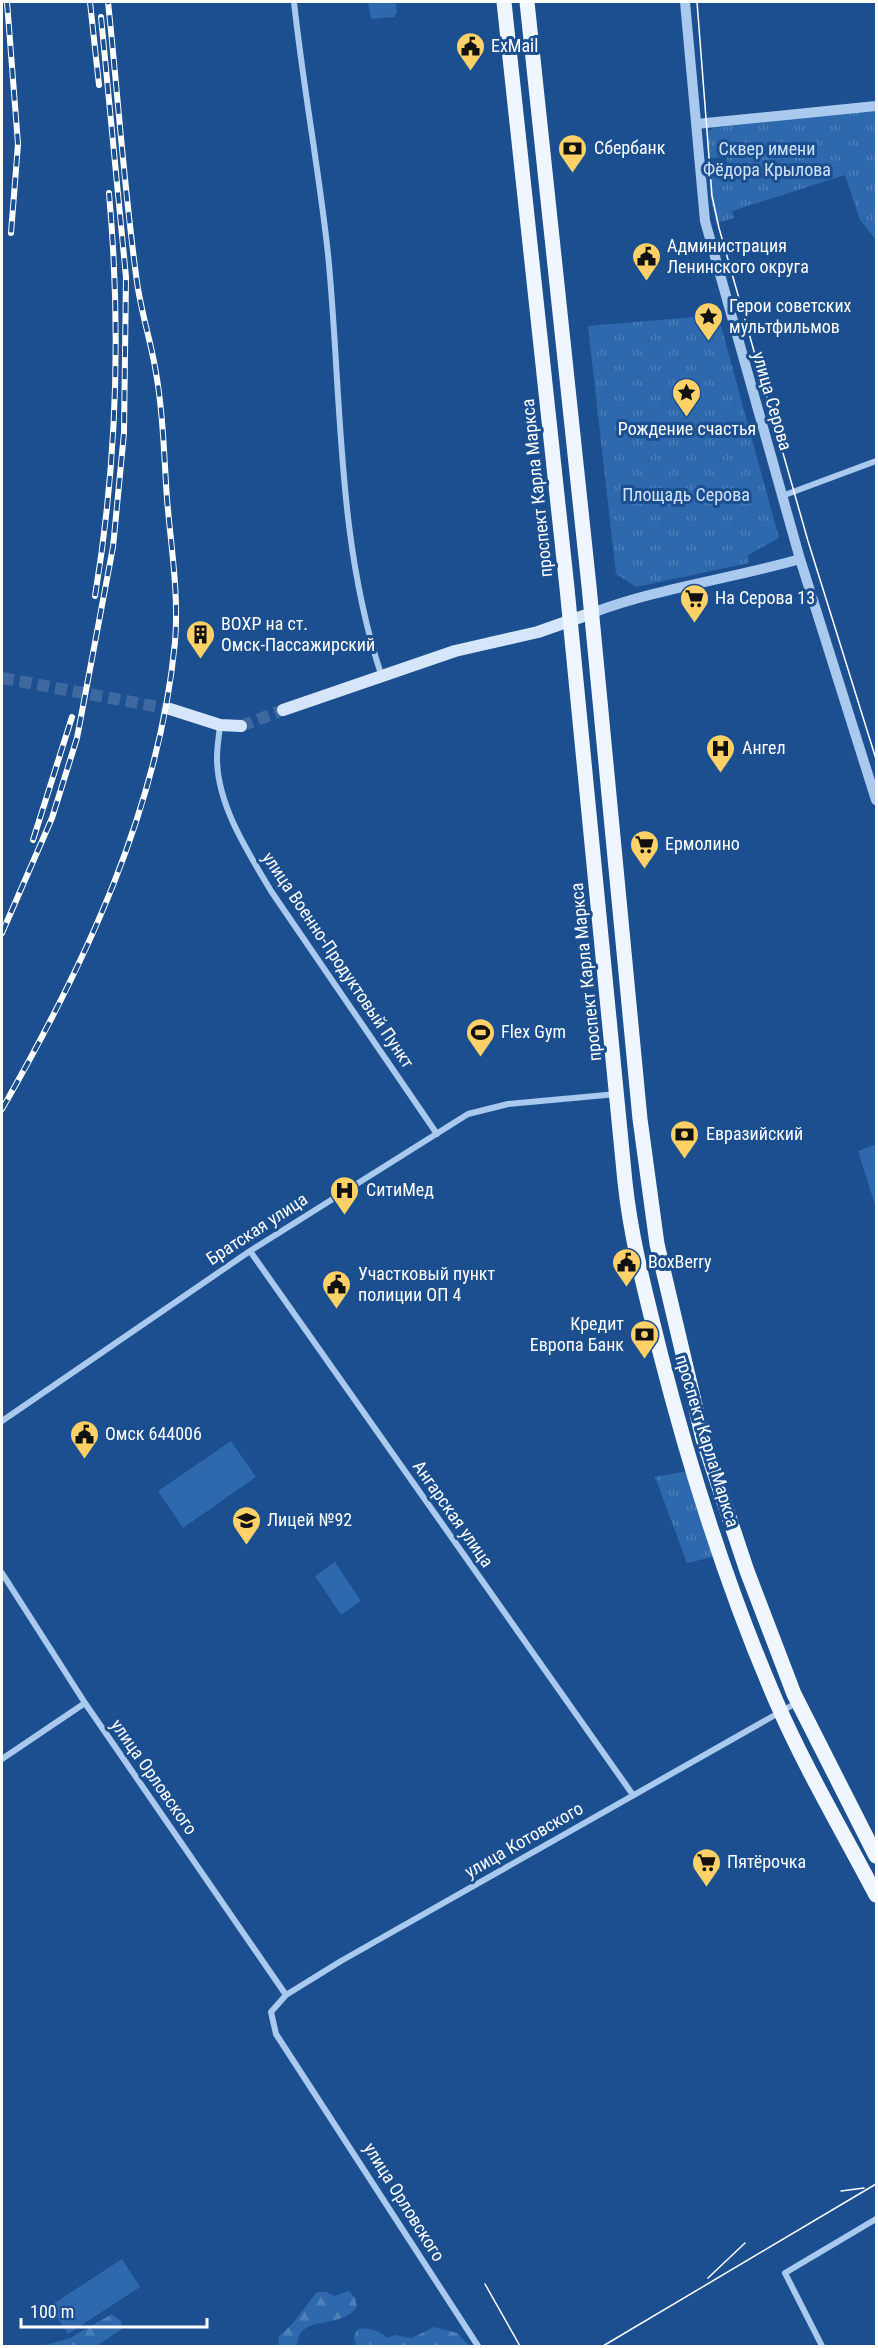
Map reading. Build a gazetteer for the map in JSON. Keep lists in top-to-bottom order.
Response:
{
  "streets": {
    "main road": ["проспект Карла Маркса"],
    "street": [
      "улица Серова",
      "улица Военно-Продуктовый Пункт",
      "Братская улица",
      "Ангарская улица",
      "улица Орловского",
      "улица Котовского"
    ]
  },
  "crossings": [
    ["проспект Карла Маркса", "Братская улица"],
    ["проспект Карла Маркса", "улица Котовского"],
    ["улица Военно-Продуктовый Пункт", "Братская улица"],
    ["Братская улица", "Ангарская улица"],
    ["Ангарская улица", "улица Котовского"],
    ["улица Орловского", "улица Котовского"]
  ],
  "parks": ["Сквер имени Фёдора Крылова", "Площадь Серова"],
  "places": {
    "public building": [
      "ExMail",
      "Администрация Ленинского округа",
      "BoxBerry",
      "Участковый пункт полиции ОП 4",
      "Омск 644006"
    ],
    "bank": ["Сбербанк", "Евразийский", "Кредит Европа Банк"],
    "place": ["Герои советских мультфильмов", "Рождение счастья"],
    "supermarket": ["На Серова 13", "Ермолино", "Пятёрочка"],
    "building": ["ВОХР на ст. Омск-Пассажирский"],
    "hospital": ["Ангел", "СитиМед"],
    "sports": ["Flex Gym"],
    "school or university": ["Лицей №92"]
  },
  "scale_bar": "100 m"
}
